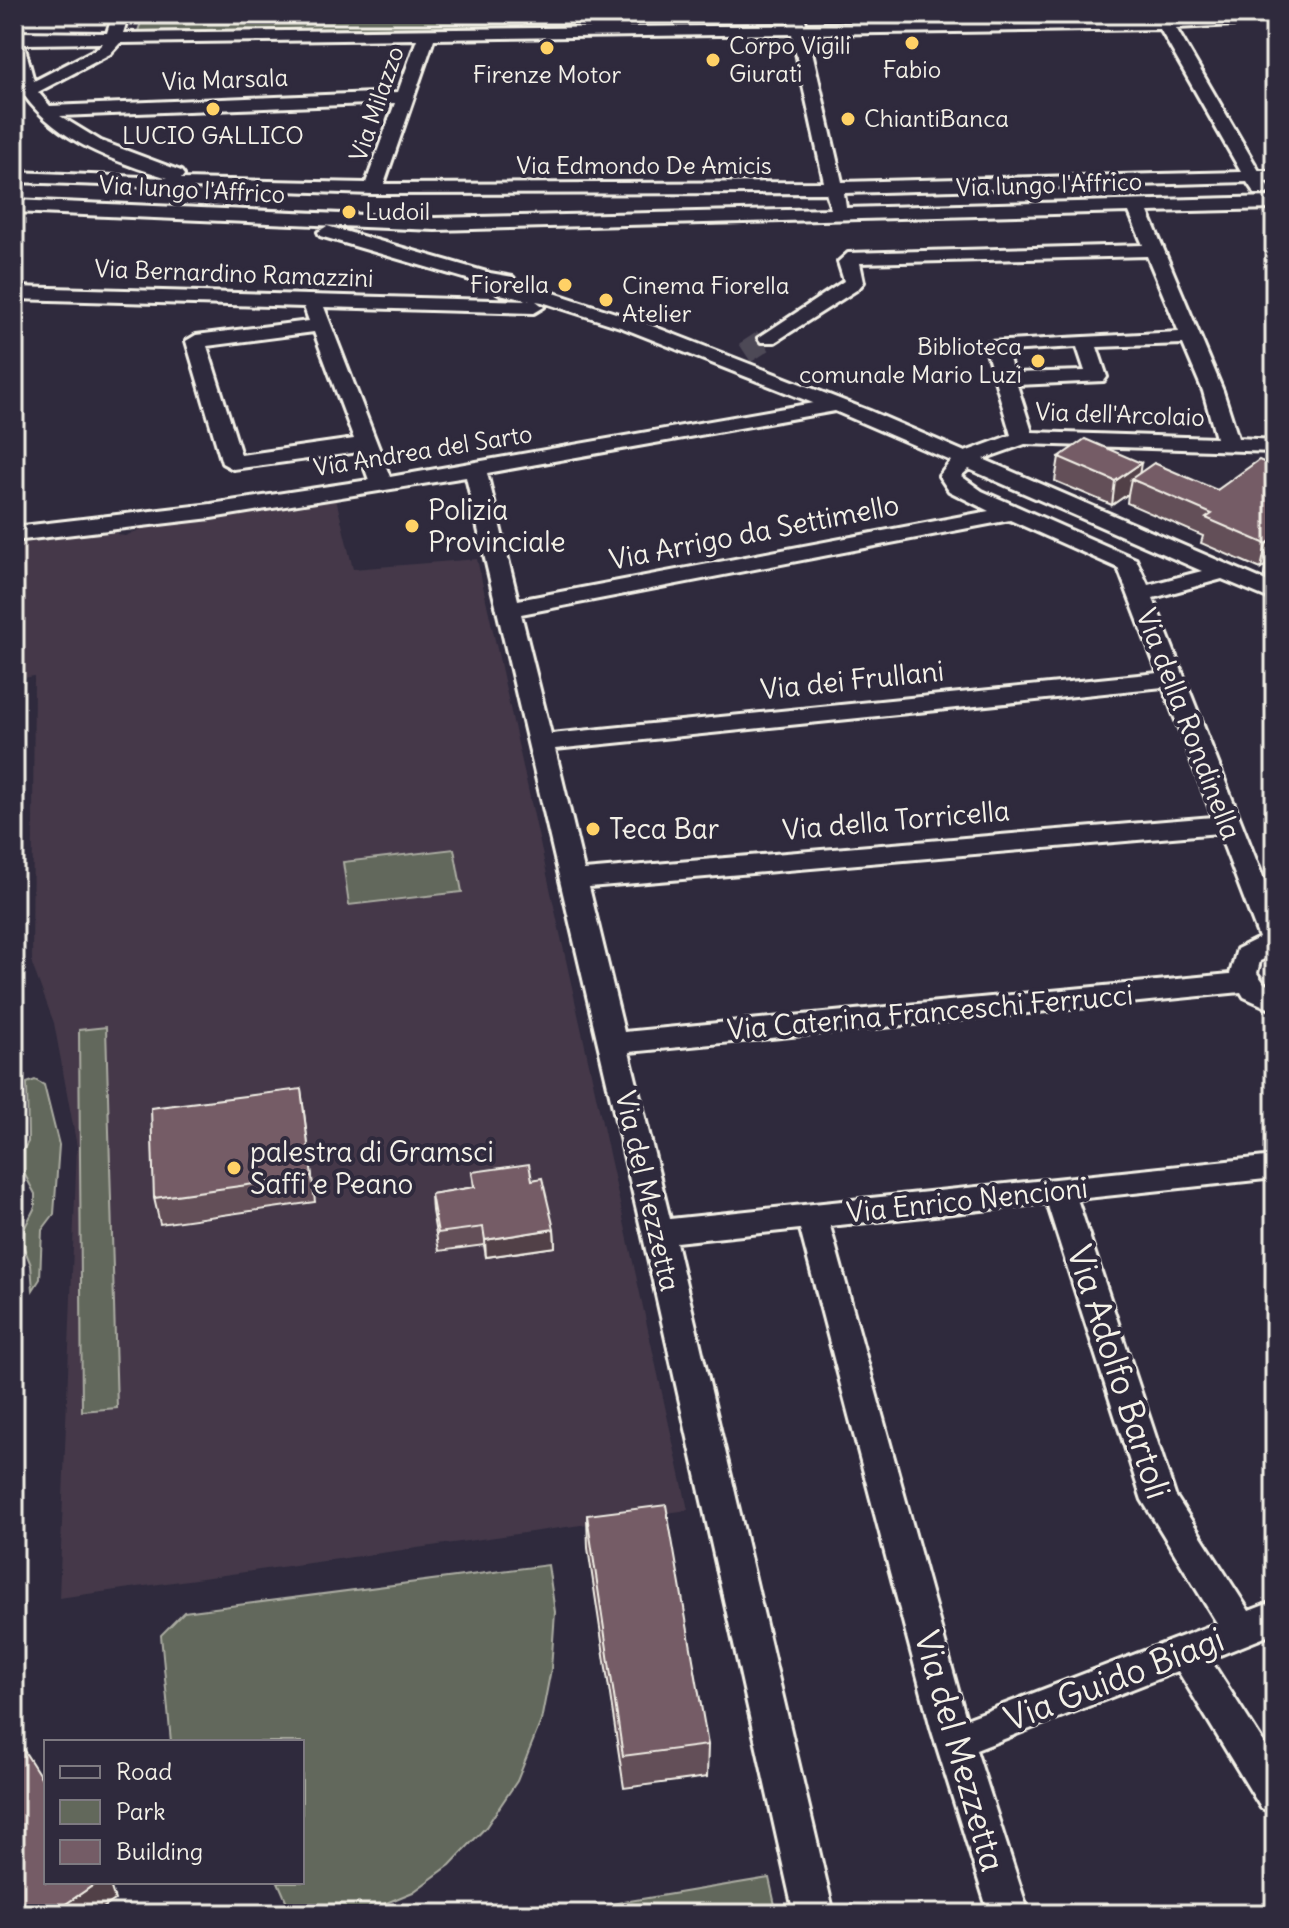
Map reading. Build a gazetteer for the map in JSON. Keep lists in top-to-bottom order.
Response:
{
  "streets": {
    "street": [
      "Via Marsala",
      "Via Milazzo",
      "Via Edmondo De Amicis",
      "Via lungo l'Affrico",
      "Via Bernardino Ramazzini",
      "Via dell'Arcolaio",
      "Via Andrea del Sarto",
      "Via Arrigo da Settimello",
      "Via dei Frullani",
      "Via della Rondinella",
      "Via della Torricella",
      "Via Caterina Franceschi Ferrucci",
      "Via del Mezzetta",
      "Via Enrico Nencioni",
      "Via Adolfo Bartoli",
      "Via Guido Biagi"
    ]
  },
  "crossings": [
    ["Via Marsala", "Via Milazzo"],
    ["Via Milazzo", "Via Edmondo De Amicis"],
    ["Via Edmondo De Amicis", "Via lungo l'Affrico"],
    ["Via Andrea del Sarto", "Via del Mezzetta"],
    ["Via Arrigo da Settimello", "Via della Rondinella"],
    ["Via Arrigo da Settimello", "Via del Mezzetta"],
    ["Via dei Frullani", "Via della Rondinella"],
    ["Via dei Frullani", "Via del Mezzetta"],
    ["Via della Rondinella", "Via della Torricella"],
    ["Via della Rondinella", "Via Caterina Franceschi Ferrucci"],
    ["Via della Torricella", "Via del Mezzetta"],
    ["Via Caterina Franceschi Ferrucci", "Via del Mezzetta"],
    ["Via del Mezzetta", "Via Enrico Nencioni"],
    ["Via del Mezzetta", "Via Guido Biagi"],
    ["Via Enrico Nencioni", "Via Adolfo Bartoli"],
    ["Via Adolfo Bartoli", "Via Guido Biagi"]
  ],
  "places": [
    "Fabio",
    "Firenze Motor",
    "Corpo Vigili Giurati",
    "LUCIO GALLICO",
    "ChiantiBanca",
    "Ludoil",
    "Fiorella",
    "Cinema Fiorella Atelier",
    "Biblioteca comunale Mario Luzi",
    "Polizia Provinciale",
    "Teca Bar",
    "palestra di Gramsci Saffi e Peano"
  ],
  "legend": ["Road", "Park", "Building"]
}
